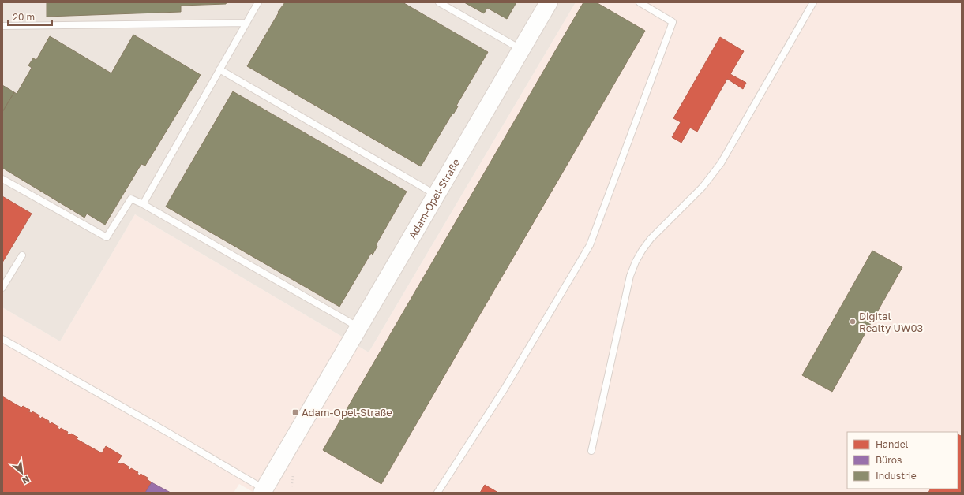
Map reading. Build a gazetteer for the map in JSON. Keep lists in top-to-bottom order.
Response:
{
  "streets": {
    "main road": ["Adam-Opel-Straße"]
  },
  "places": {
    "other": ["Digital Realty UW03"],
    "transit": ["Adam-Opel-Straße"]
  },
  "legend": ["Handel", "Büros", "Industrie"],
  "scale_bar": "20 m",
  "north": "bottom right"
}
